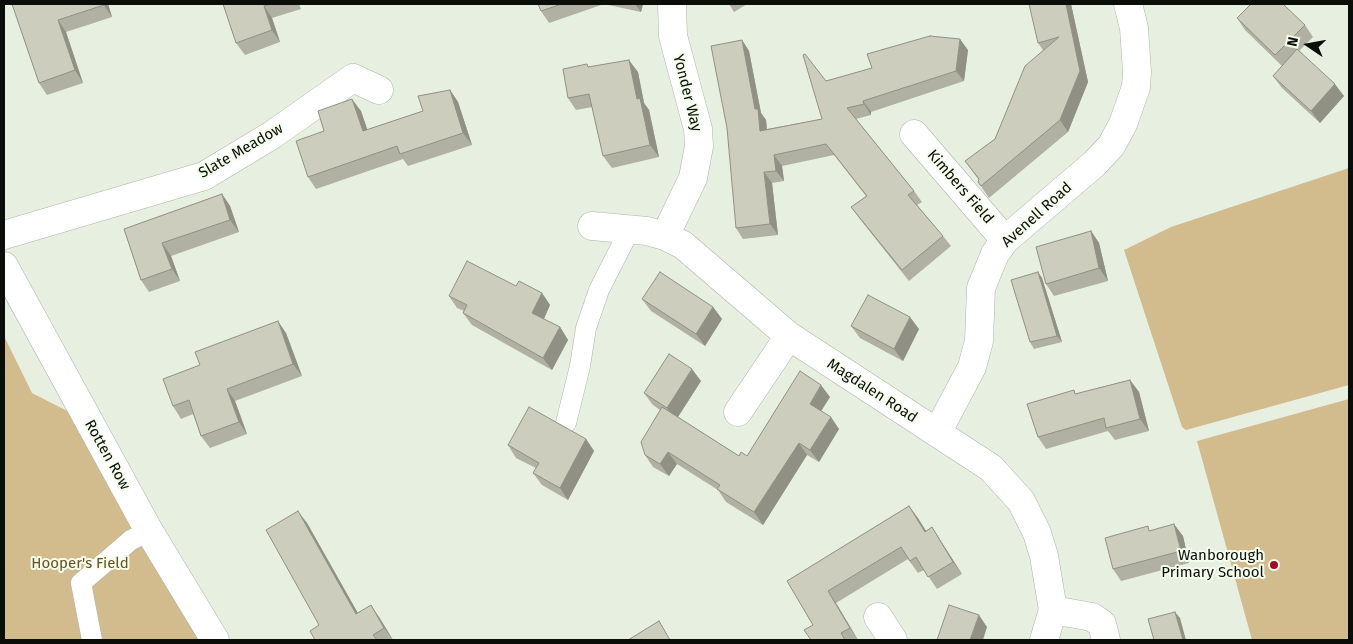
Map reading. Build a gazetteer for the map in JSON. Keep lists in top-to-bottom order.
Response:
{
  "streets": {
    "street": [
      "Yonder Way",
      "Slate Meadow",
      "Kimbers Field",
      "Avenell Road",
      "Magdalen Road",
      "Rotten Row"
    ]
  },
  "crossings": [
    ["Yonder Way", "Magdalen Road"],
    ["Kimbers Field", "Avenell Road"],
    ["Avenell Road", "Magdalen Road"]
  ],
  "parks": ["Hooper's Field"],
  "places": ["Wanborough Primary School"],
  "north": "left"
}
